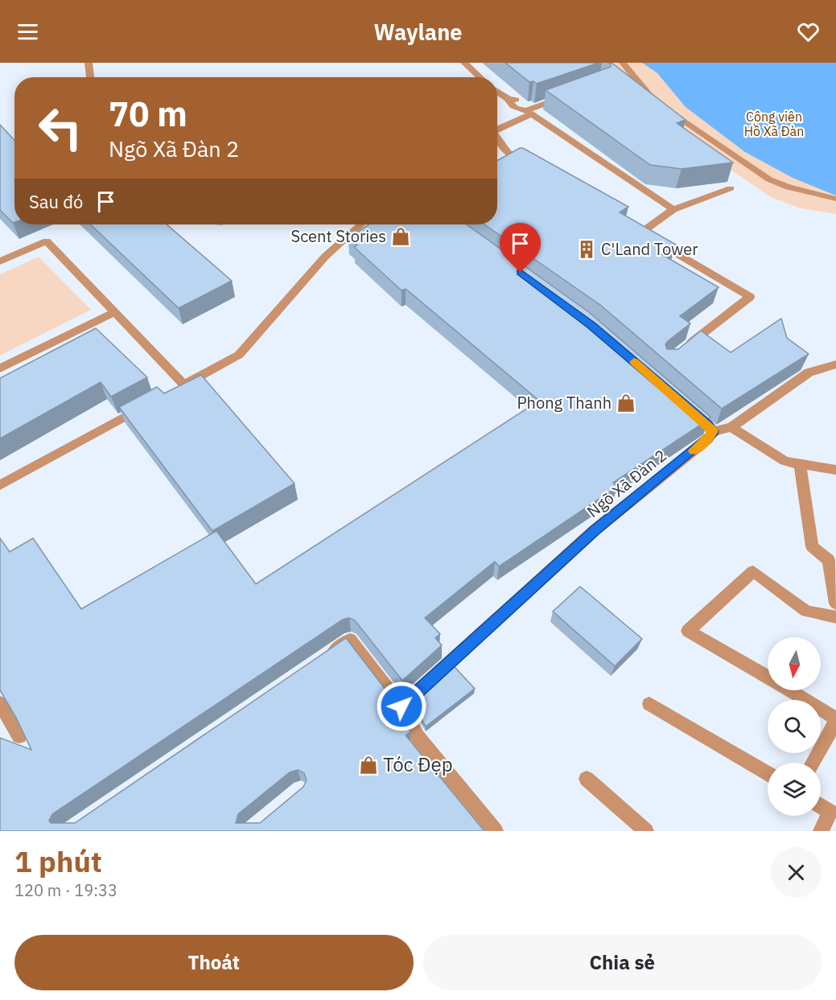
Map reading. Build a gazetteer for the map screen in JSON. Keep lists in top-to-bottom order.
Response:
{
  "streets": {
    "street": ["Ngõ Xã Đàn 2"]
  },
  "parks": ["Công viên Hồ Xã Đàn"],
  "places": {
    "shop": ["Scent Stories", "Phong Thanh", "Tóc Đẹp"],
    "building": ["C'Land Tower"]
  },
  "north": "bottom",
  "page": {
    "header": "Waylane",
    "turn": ["70 m", "Ngõ Xã Đàn 2"],
    "then": "Sau đó",
    "heading": ["1 phút", "120 m · 19:33"],
    "buttons": ["Thoát", "Chia sẻ"]
  }
}
